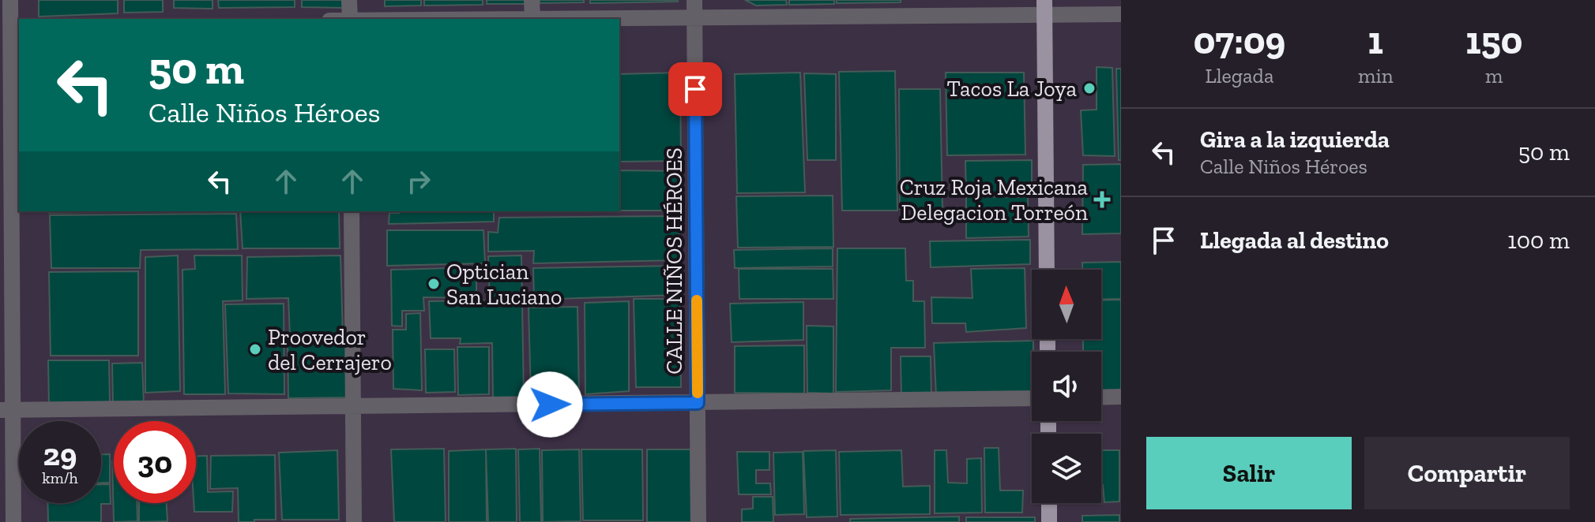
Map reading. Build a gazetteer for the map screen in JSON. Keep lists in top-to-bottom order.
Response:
{
  "streets": {
    "street": ["CALLE NIÑOS HÉROES"]
  },
  "places": {
    "other": ["Tacos La Joya", "Optician San Luciano", "Proovedor del Cerrajero"],
    "health": ["Cruz Roja Mexicana Delegacion Torreón"]
  },
  "north": "top",
  "page": {
    "eta": [
      "07:09",
      "Llegada",
      "1",
      "min",
      "150",
      "m"
    ],
    "turn": ["50 m", "Calle Niños Héroes"],
    "list": [
      {
        "name": "Gira a la izquierda",
        "note": "Calle Niños Héroes",
        "value": "50 m"
      },
      {
        "name": "Llegada al destino",
        "value": "100 m"
      }
    ],
    "speed": "29 km/h",
    "limit": "30",
    "buttons": ["Salir", "Compartir"]
  }
}
